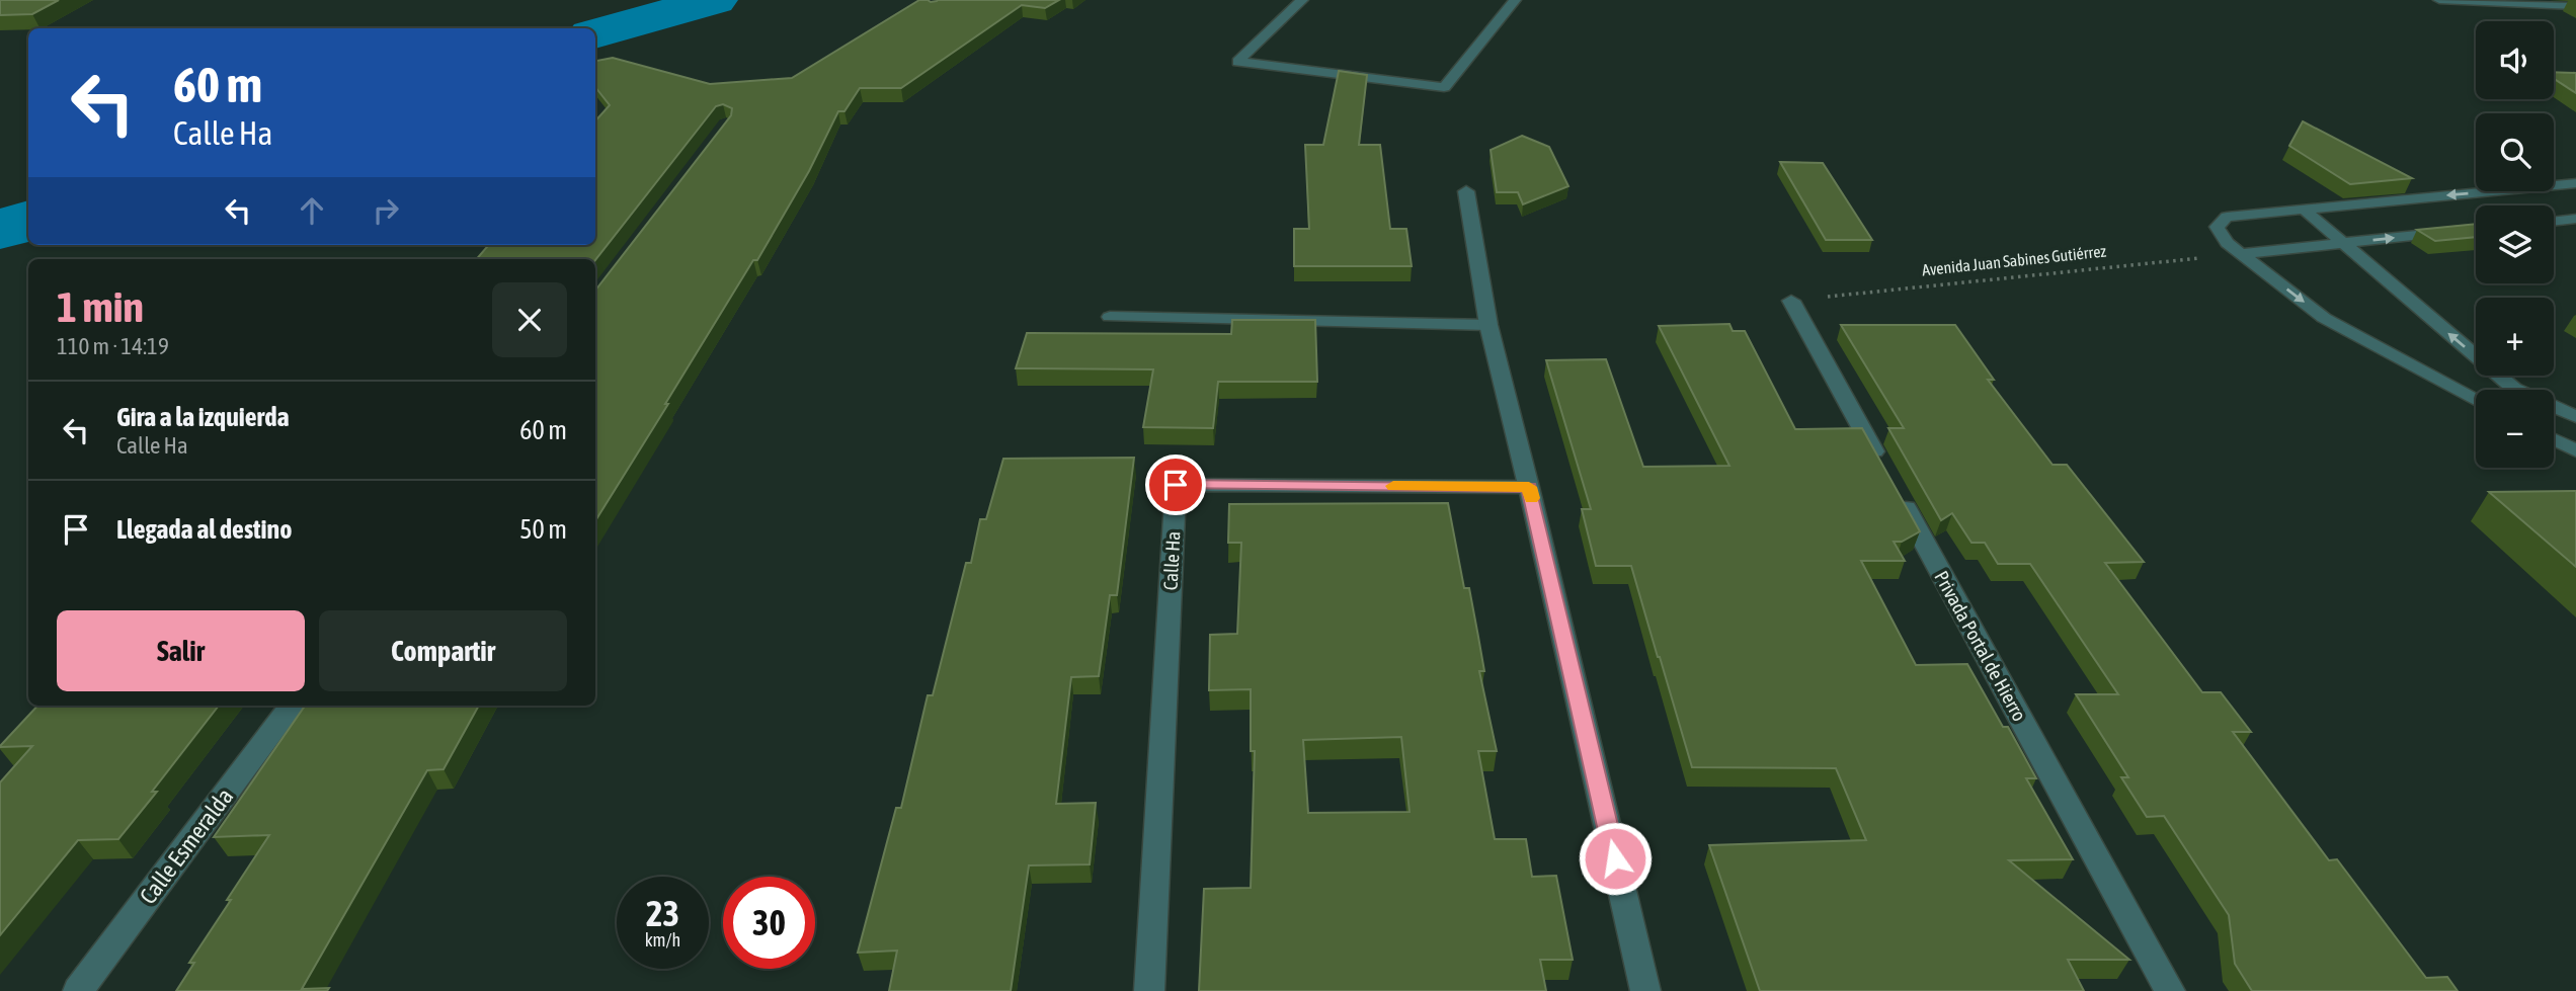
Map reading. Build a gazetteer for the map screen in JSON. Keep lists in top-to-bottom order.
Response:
{
  "streets": {
    "street": ["Calle Ha", "Privada Portal de Hierro", "Calle Esmeralda"],
    "path": ["Avenida Juan Sabines Gutiérrez"]
  },
  "crossings": [
    ["Avenida Juan Sabines Gutiérrez", "Privada Portal de Hierro"]
  ],
  "page": {
    "map_buttons": ["+", "−"],
    "turn": ["60 m", "Calle Ha"],
    "heading": ["1 min", "110 m · 14:19"],
    "list": [
      {
        "name": "Gira a la izquierda",
        "note": "Calle Ha",
        "value": "60 m"
      },
      {
        "name": "Llegada al destino",
        "value": "50 m"
      }
    ],
    "buttons": ["Salir", "Compartir"],
    "speed": "23 km/h",
    "limit": "30"
  }
}
